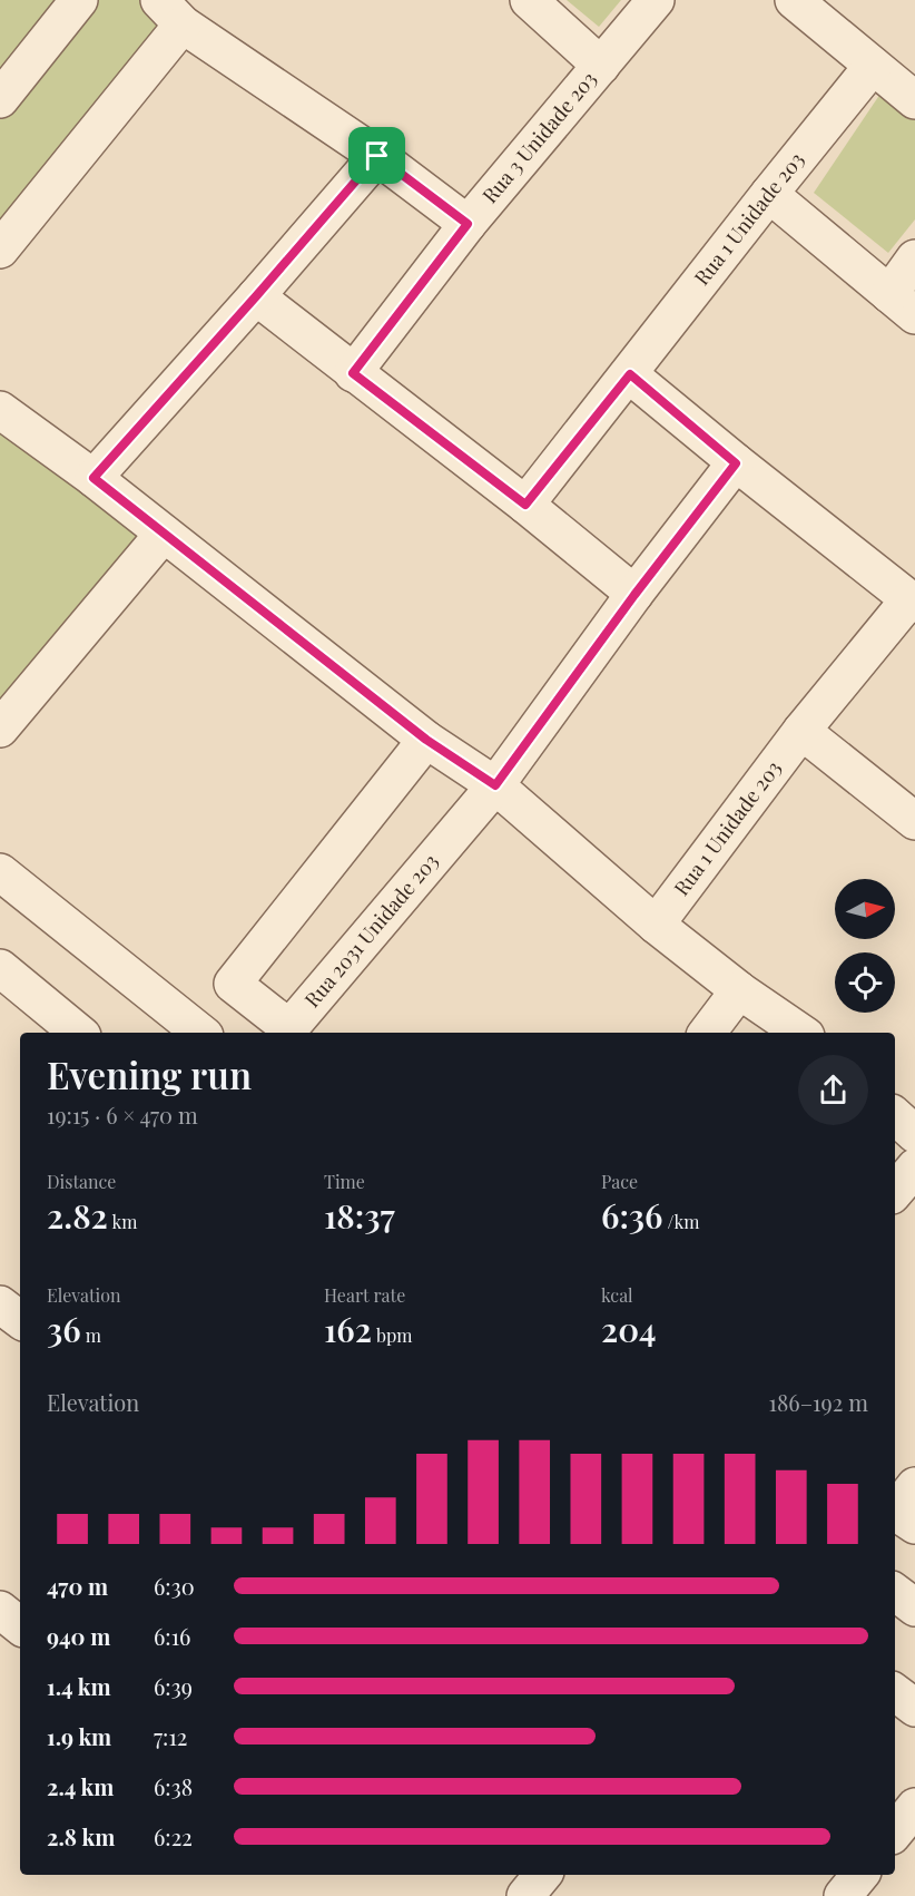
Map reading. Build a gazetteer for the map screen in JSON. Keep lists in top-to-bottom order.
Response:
{
  "streets": {
    "street": ["Rua 3 Unidade 203", "Rua 1 Unidade 203", "Rua 2031 Unidade 203"]
  },
  "north": "right",
  "page": {
    "heading": ["Evening run", "19:15 · 6 × 470 m"],
    "stats": [
      ["Distance", "2.82 km"],
      ["Time", "18:37"],
      ["Pace", "6:36 /km"],
      ["Elevation", "36 m"],
      ["Heart rate", "162 bpm"],
      ["kcal", "204"]
    ],
    "chart": ["Elevation", "186–192 m"],
    "list": [
      {
        "name": "470 m",
        "note": "6:30"
      },
      {
        "name": "940 m",
        "note": "6:16"
      },
      {
        "name": "1.4 km",
        "note": "6:39"
      },
      {
        "name": "1.9 km",
        "note": "7:12"
      },
      {
        "name": "2.4 km",
        "note": "6:38"
      },
      {
        "name": "2.8 km",
        "note": "6:22"
      }
    ]
  }
}
